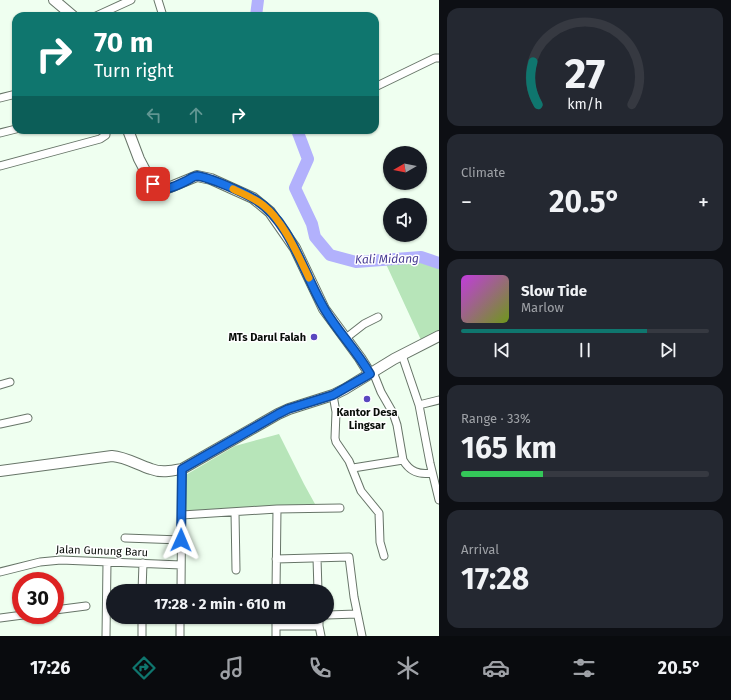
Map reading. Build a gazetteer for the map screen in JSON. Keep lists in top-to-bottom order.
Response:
{
  "streets": {
    "street": ["Jalan Gunung Baru"]
  },
  "water": ["Kali Midang"],
  "places": ["MTs Darul Falah", "Kantor Desa Lingsar"],
  "north": "left",
  "page": {
    "turn": ["70 m", "Turn right"],
    "tile": [
      "Climate",
      ["Range · 33%", "165 km"],
      ["Arrival", "17:28"]
    ],
    "heat": ["−", "20.5°", "+"],
    "song": ["Slow Tide", "Marlow"],
    "limit": "30",
    "trip": "17:28 · 2 min · 610 m",
    "tabs": ["17:26", "20.5°"],
    "gauge": ["27", "km/h"]
  }
}
